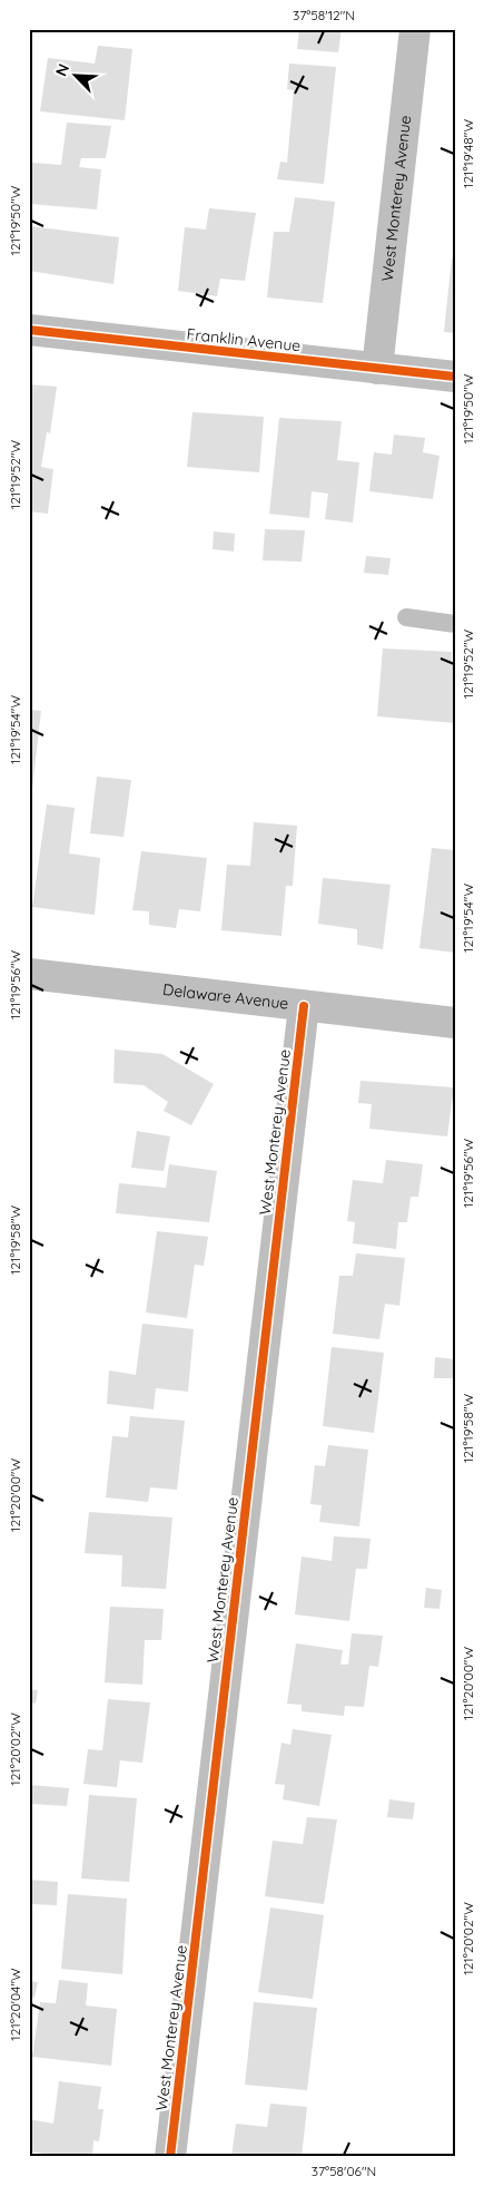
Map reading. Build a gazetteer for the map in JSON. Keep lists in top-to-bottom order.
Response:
{
  "streets": {
    "street": ["West Monterey Avenue", "Franklin Avenue", "Delaware Avenue"]
  },
  "crossings": [
    ["West Monterey Avenue", "Franklin Avenue"],
    ["West Monterey Avenue", "Delaware Avenue"]
  ],
  "north": "top left",
  "coordinates": [
    "37°58'12\"N",
    "121°19'48\"W",
    "121°19'50\"W",
    "121°19'52\"W",
    "121°19'54\"W",
    "121°19'56\"W",
    "121°19'58\"W",
    "121°20'00\"W",
    "121°20'02\"W",
    "121°20'04\"W",
    "37°58'06\"N"
  ]
}
